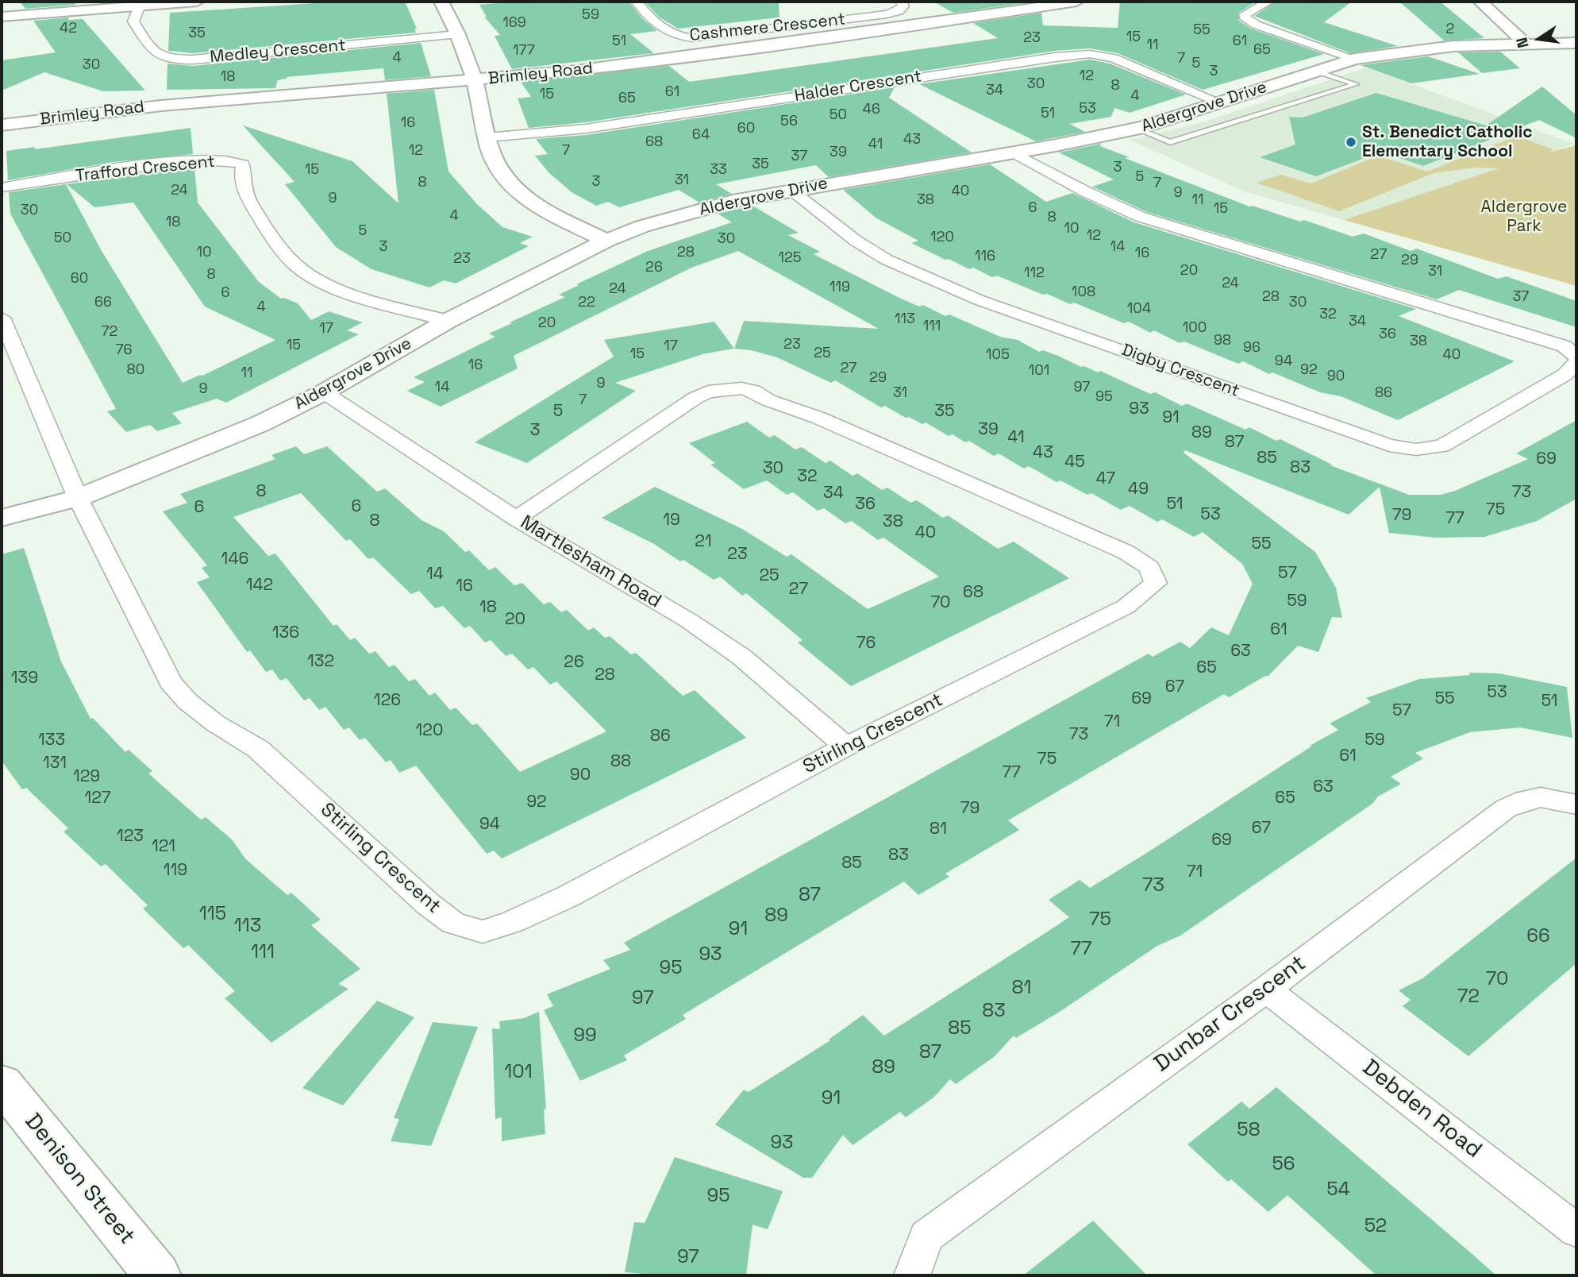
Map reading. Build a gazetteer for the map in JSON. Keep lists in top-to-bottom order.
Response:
{
  "streets": {
    "street": [
      "Cashmere Crescent",
      "Medley Crescent",
      "Brimley Road",
      "Halder Crescent",
      "Aldergrove Drive",
      "Trafford Crescent",
      "Digby Crescent",
      "Martlesham Road",
      "Stirling Crescent",
      "Dunbar Crescent",
      "Debden Road",
      "Denison Street"
    ]
  },
  "crossings": [
    ["Halder Crescent", "Aldergrove Drive"],
    ["Aldergrove Drive", "Trafford Crescent"],
    ["Aldergrove Drive", "Digby Crescent"],
    ["Aldergrove Drive", "Martlesham Road"],
    ["Aldergrove Drive", "Stirling Crescent"],
    ["Martlesham Road", "Stirling Crescent"],
    ["Dunbar Crescent", "Debden Road"]
  ],
  "parks": ["Aldergrove Park"],
  "places": ["St. Benedict Catholic Elementary School"],
  "house_numbers": [
    "59",
    "169",
    "42",
    "2",
    "55",
    "35",
    "15",
    "23",
    "51",
    "61",
    "11",
    "65",
    "177",
    "4",
    "7",
    "5",
    "30",
    "3",
    "12",
    "18",
    "30",
    "8",
    "34",
    "61",
    "15",
    "4",
    "65",
    "53",
    "46",
    "51",
    "50",
    "56",
    "16",
    "60",
    "64",
    "43",
    "68",
    "41",
    "12",
    "7",
    "39",
    "37",
    "35",
    "3",
    "15",
    "33",
    "5",
    "31",
    "3",
    "8",
    "7",
    "24",
    "40",
    "9",
    "9",
    "38",
    "11",
    "6",
    "15",
    "30",
    "4",
    "8",
    "18",
    "10",
    "5",
    "12",
    "120",
    "50",
    "30",
    "3",
    "14",
    "10",
    "28",
    "16",
    "27",
    "116",
    "125",
    "23",
    "29",
    "26",
    "20",
    "31",
    "112",
    "8",
    "60",
    "24",
    "119",
    "24",
    "108",
    "6",
    "28",
    "37",
    "66",
    "22",
    "30",
    "4",
    "104",
    "32",
    "113",
    "34",
    "20",
    "111",
    "100",
    "17",
    "72",
    "36",
    "98",
    "38",
    "23",
    "15",
    "17",
    "96",
    "76",
    "25",
    "15",
    "105",
    "40",
    "94",
    "16",
    "27",
    "80",
    "92",
    "101",
    "11",
    "90",
    "29",
    "9",
    "14",
    "97",
    "9",
    "31",
    "86",
    "95",
    "7",
    "93",
    "5",
    "35",
    "91",
    "39",
    "3",
    "89",
    "41",
    "87",
    "43",
    "85",
    "69",
    "45",
    "83",
    "30",
    "32",
    "47",
    "49",
    "8",
    "73",
    "34",
    "36",
    "51",
    "6",
    "6",
    "75",
    "53",
    "79",
    "77",
    "19",
    "8",
    "38",
    "40",
    "21",
    "55",
    "23",
    "146",
    "57",
    "14",
    "25",
    "142",
    "16",
    "27",
    "68",
    "59",
    "70",
    "18",
    "20",
    "61",
    "136",
    "76",
    "63",
    "132",
    "26",
    "65",
    "28",
    "139",
    "67",
    "53",
    "69",
    "55",
    "126",
    "51",
    "57",
    "71",
    "120",
    "73",
    "86",
    "133",
    "59",
    "61",
    "75",
    "88",
    "131",
    "77",
    "90",
    "129",
    "63",
    "127",
    "65",
    "92",
    "79",
    "94",
    "67",
    "81",
    "123",
    "69",
    "121",
    "83",
    "85",
    "119",
    "71",
    "73",
    "87",
    "115",
    "89",
    "75",
    "113",
    "91",
    "66",
    "77",
    "111",
    "93",
    "95",
    "70",
    "81",
    "72",
    "97",
    "83",
    "85",
    "99",
    "87",
    "89",
    "101",
    "91",
    "58",
    "93",
    "56",
    "54",
    "95",
    "52",
    "97"
  ],
  "north": "left"
}
